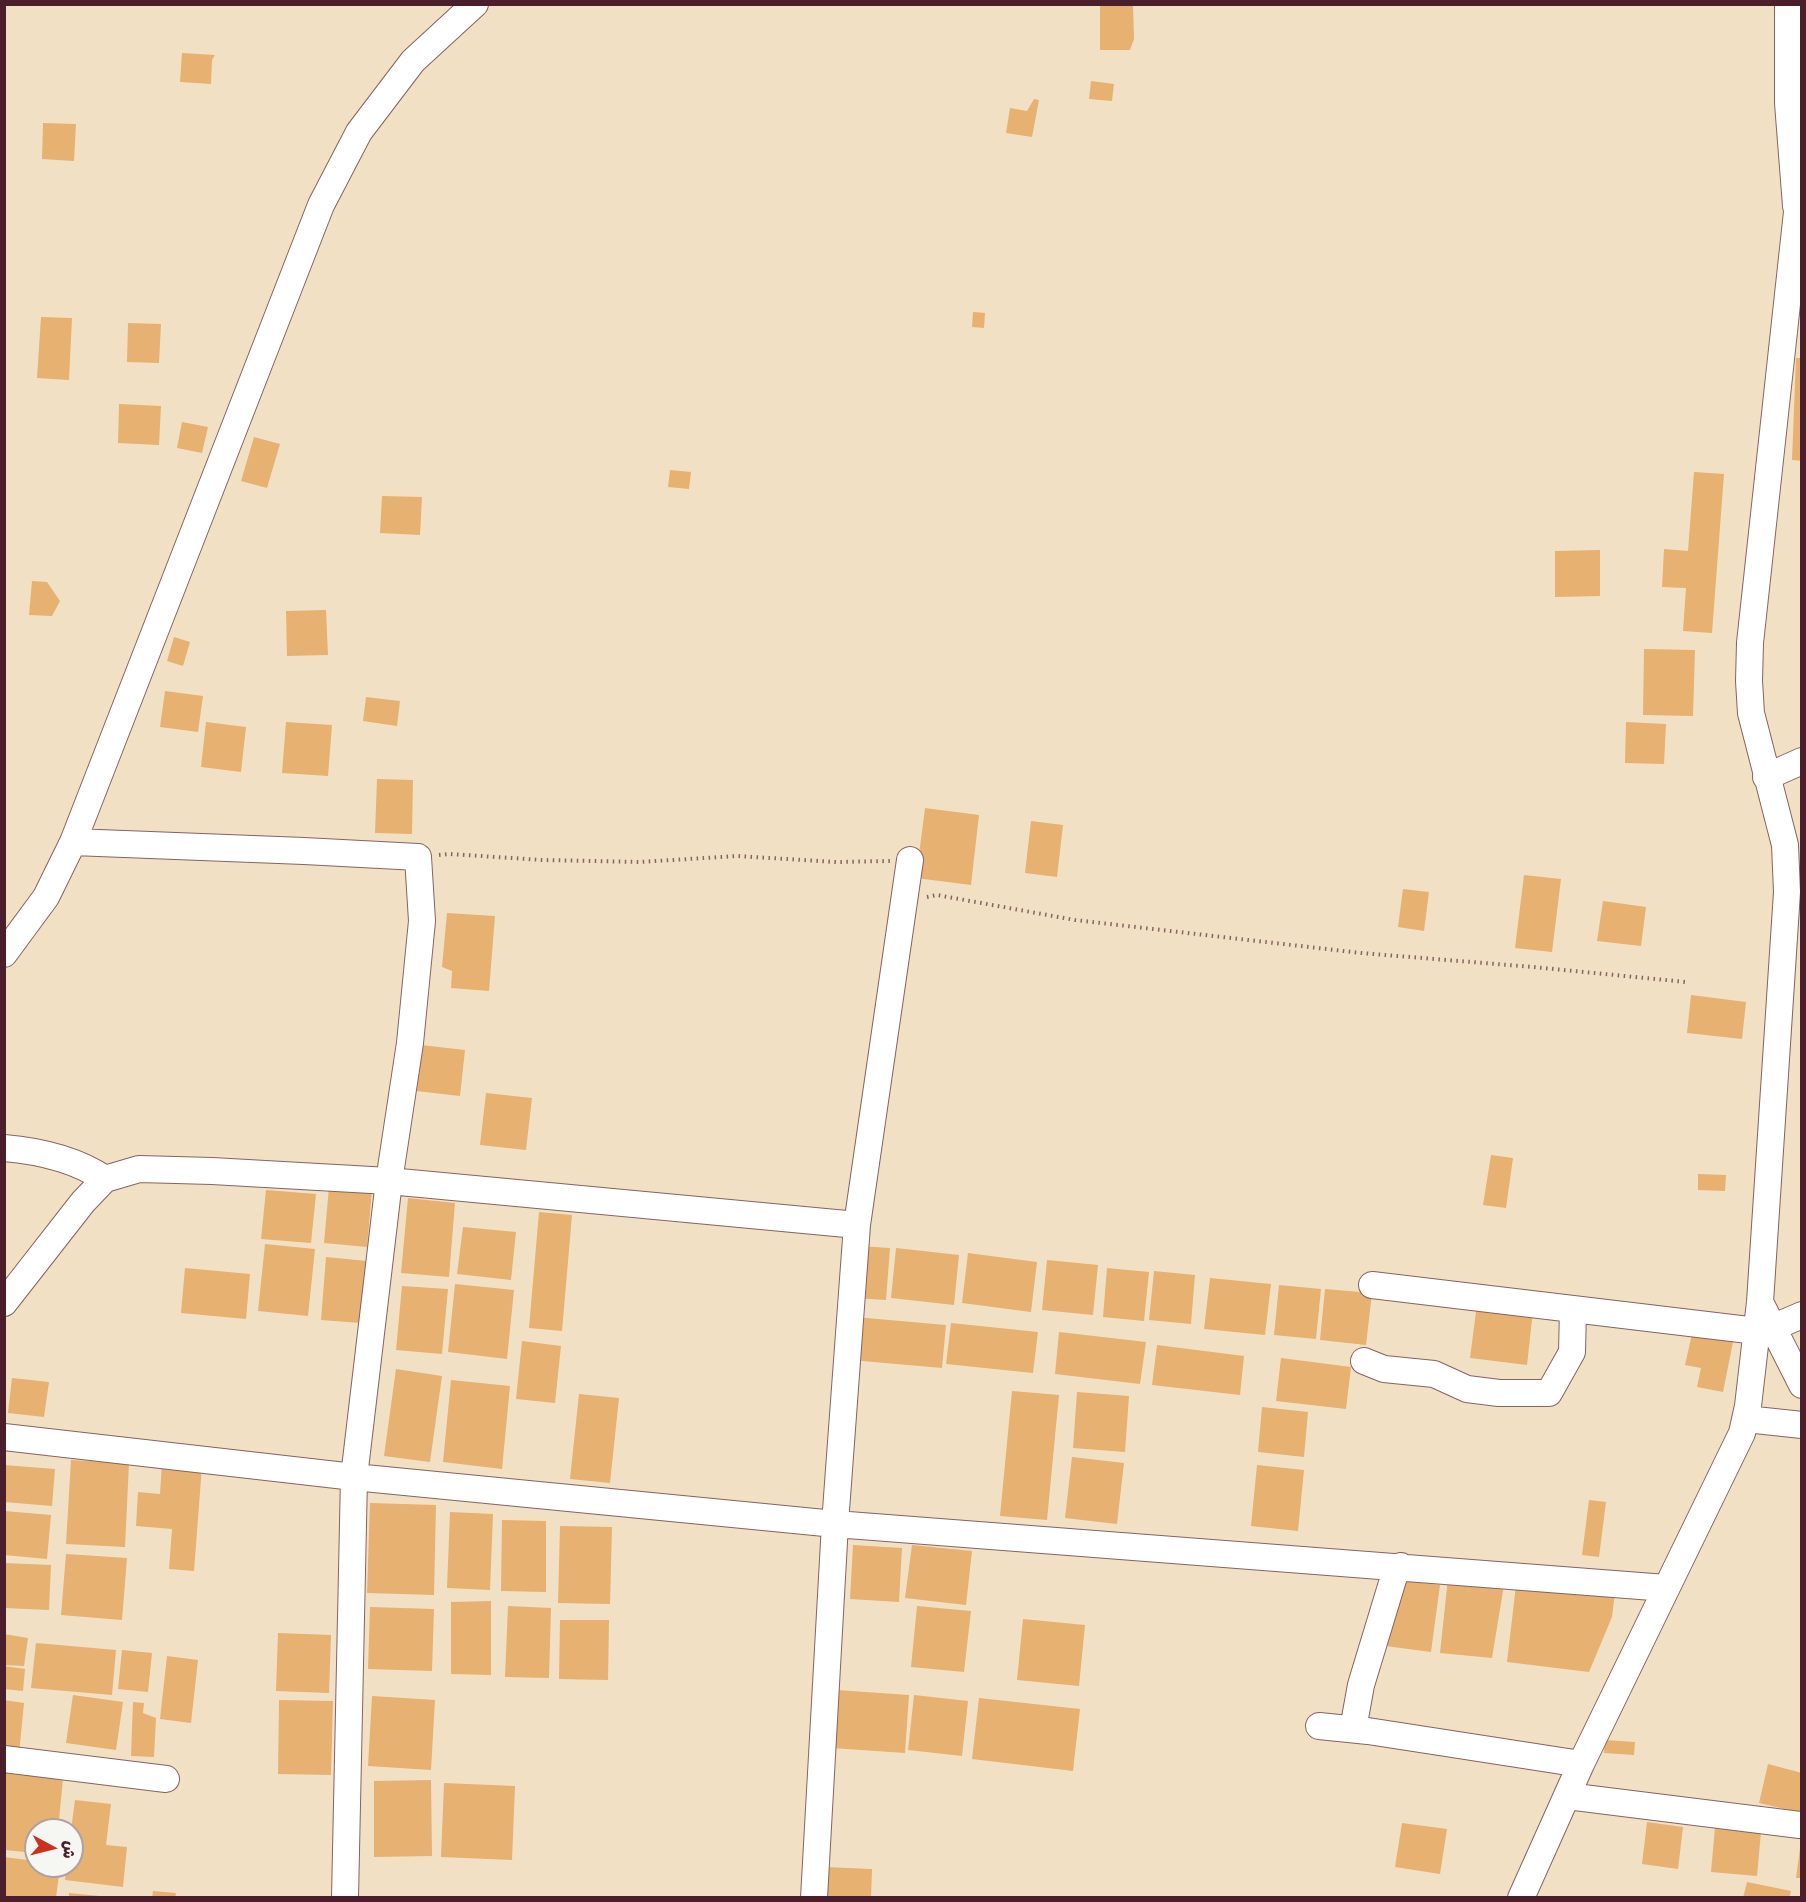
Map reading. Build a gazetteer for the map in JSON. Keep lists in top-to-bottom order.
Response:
{
  "north": "right"
}
